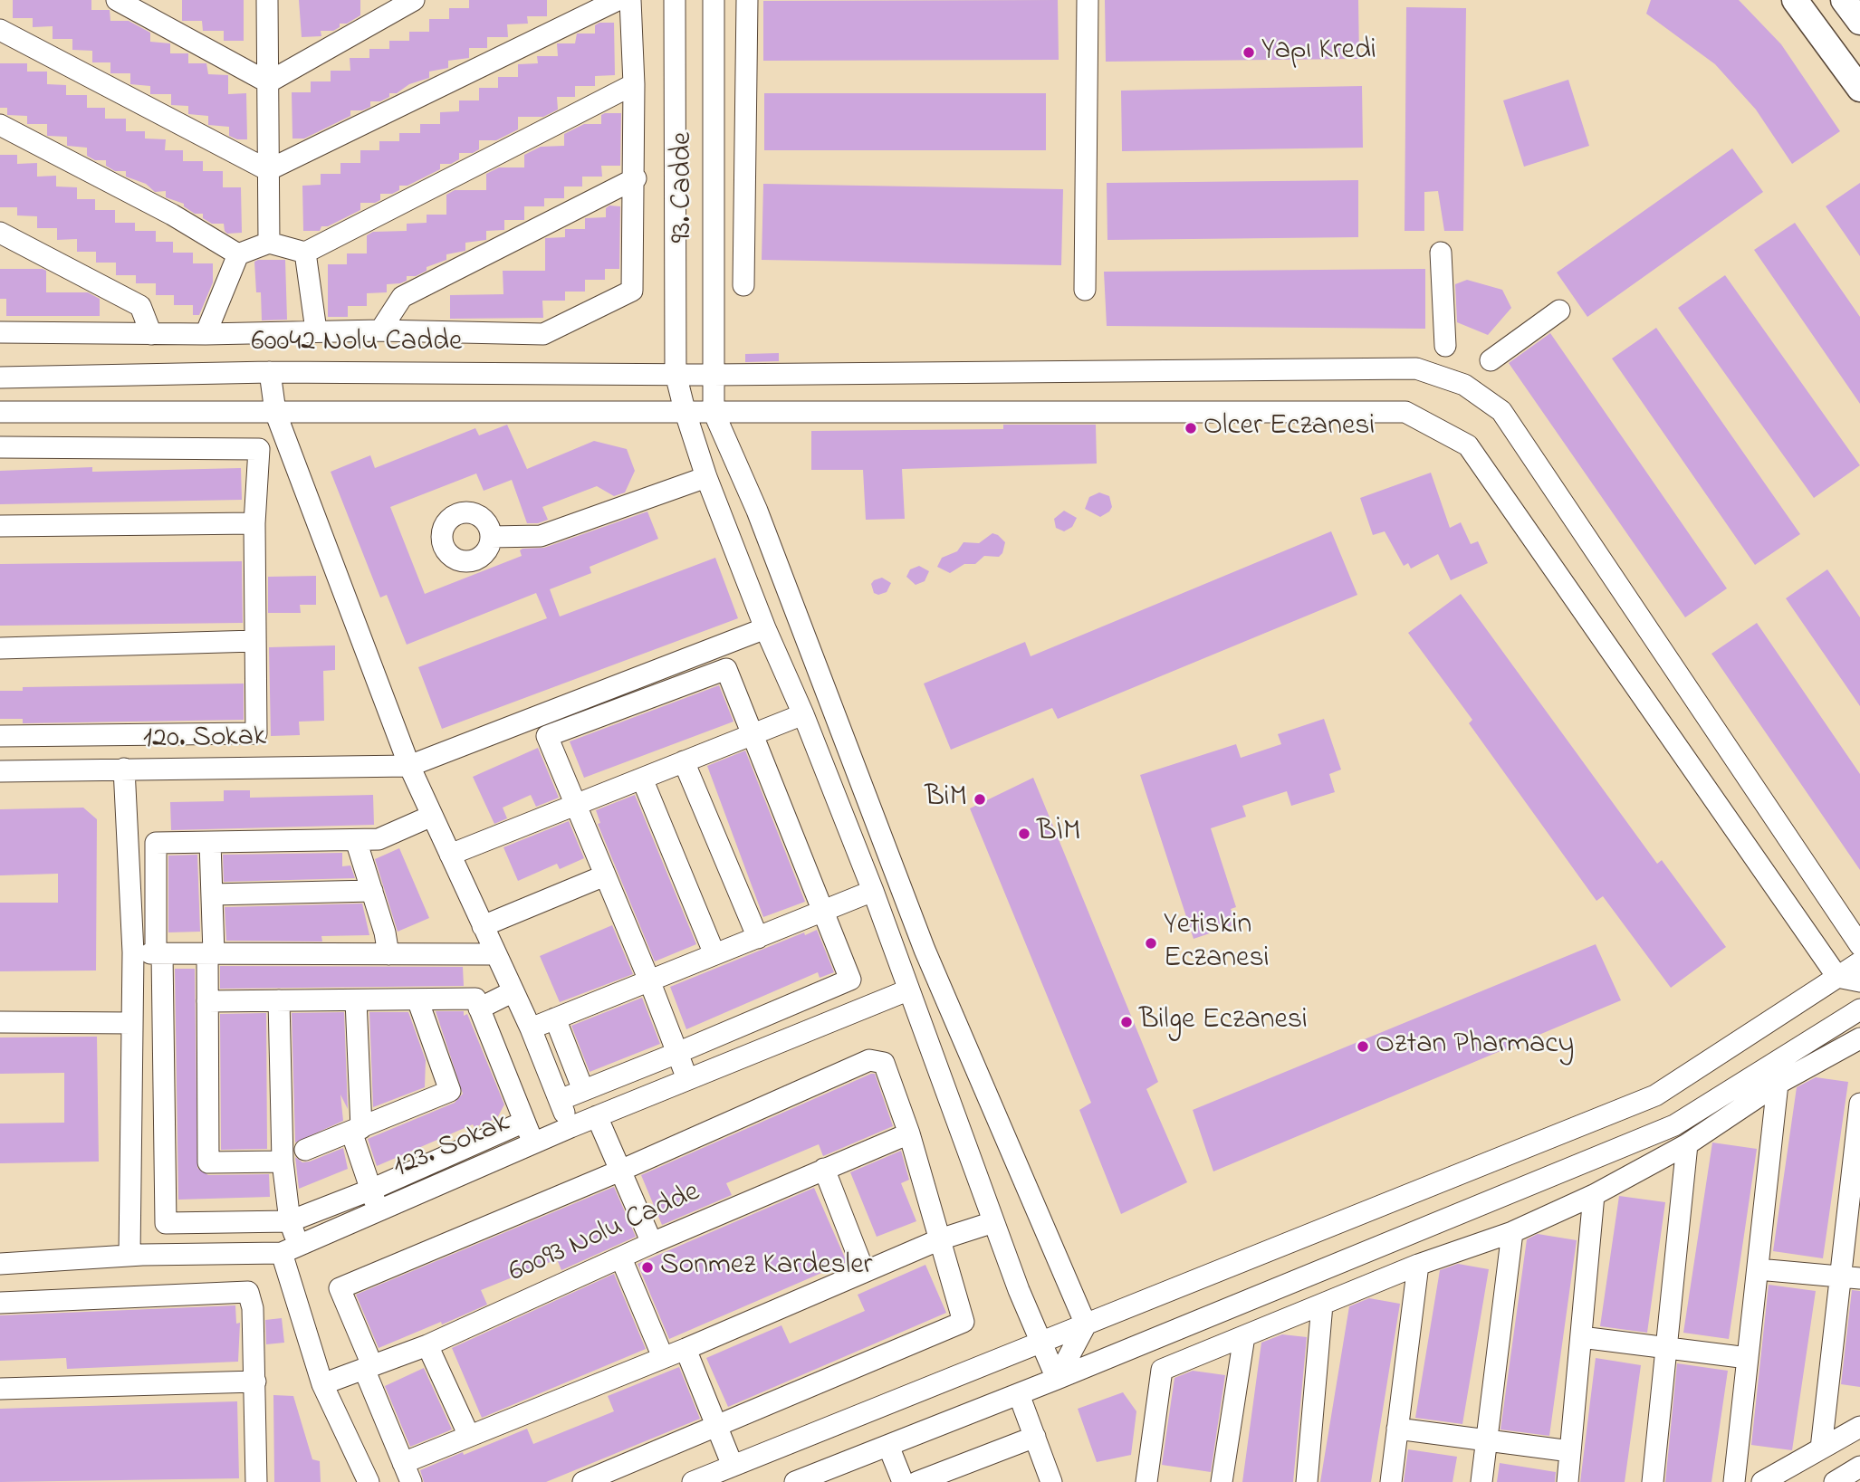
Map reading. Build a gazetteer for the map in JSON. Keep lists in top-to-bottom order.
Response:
{
  "streets": {
    "street": [
      "93. Cadde",
      "60042 Nolu Cadde",
      "120. Sokak",
      "123. Sokak",
      "60093 Nolu Cadde"
    ]
  },
  "crossings": [
    ["93. Cadde", "60042 Nolu Cadde"]
  ],
  "places": [
    "Yapı Kredi",
    "Olcer Eczanesi",
    "BiM",
    "BİM",
    "Yetiskin Eczanesi",
    "Bilge Eczanesi",
    "Oztan Pharmacy",
    "Sonmez Kardesler"
  ]
}
